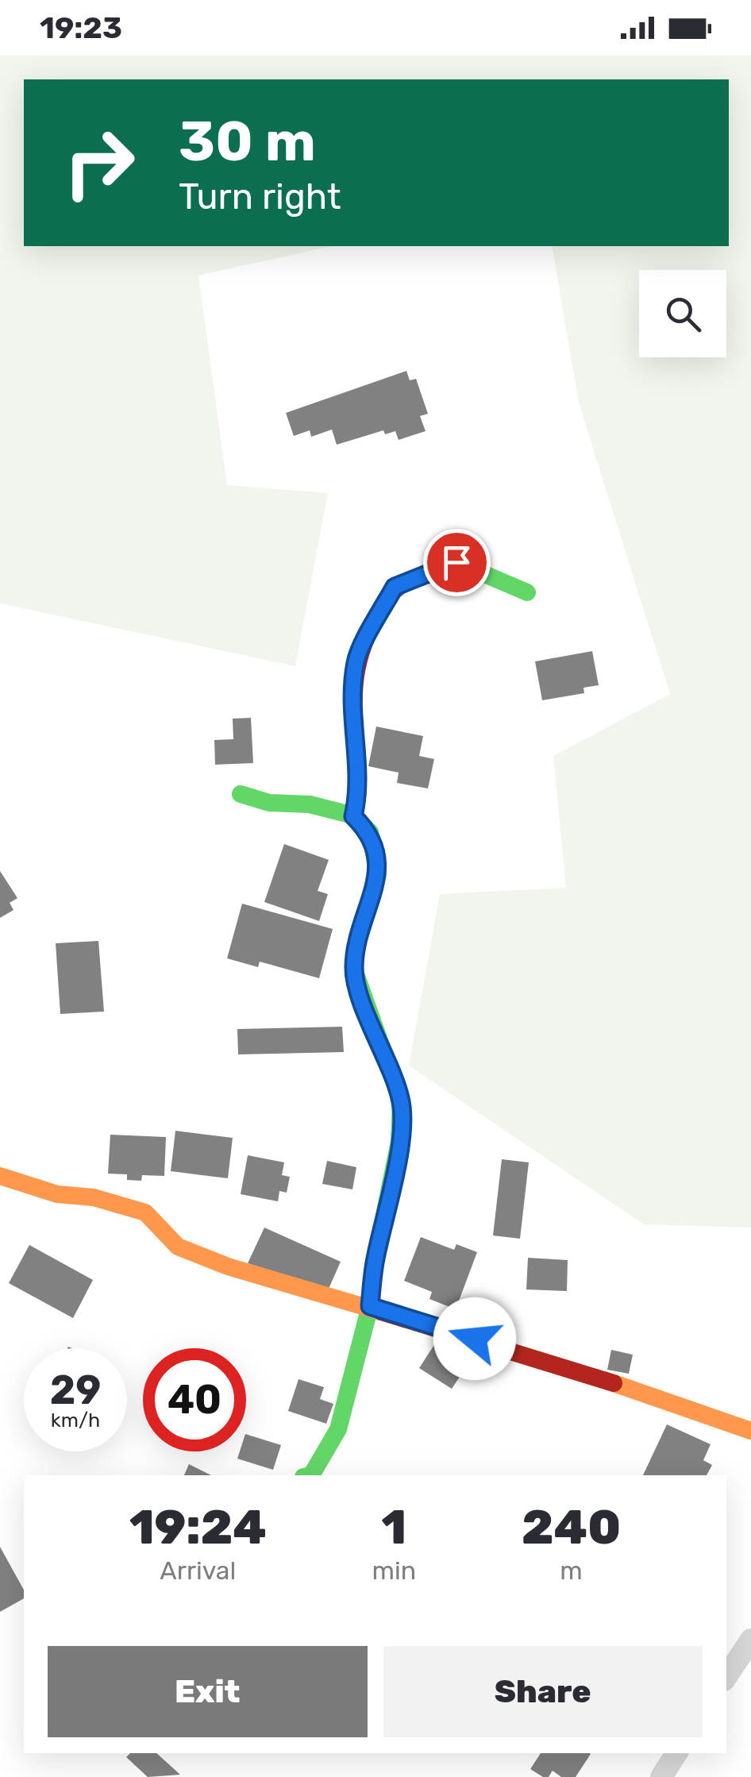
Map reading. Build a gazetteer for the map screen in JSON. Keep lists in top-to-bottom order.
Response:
{
  "page": {
    "status": "19:23",
    "turn": ["30 m", "Turn right"],
    "speed": "29 km/h",
    "limit": "40",
    "eta": [
      "19:24",
      "Arrival",
      "1",
      "min",
      "240",
      "m"
    ],
    "buttons": ["Exit", "Share"]
  }
}
